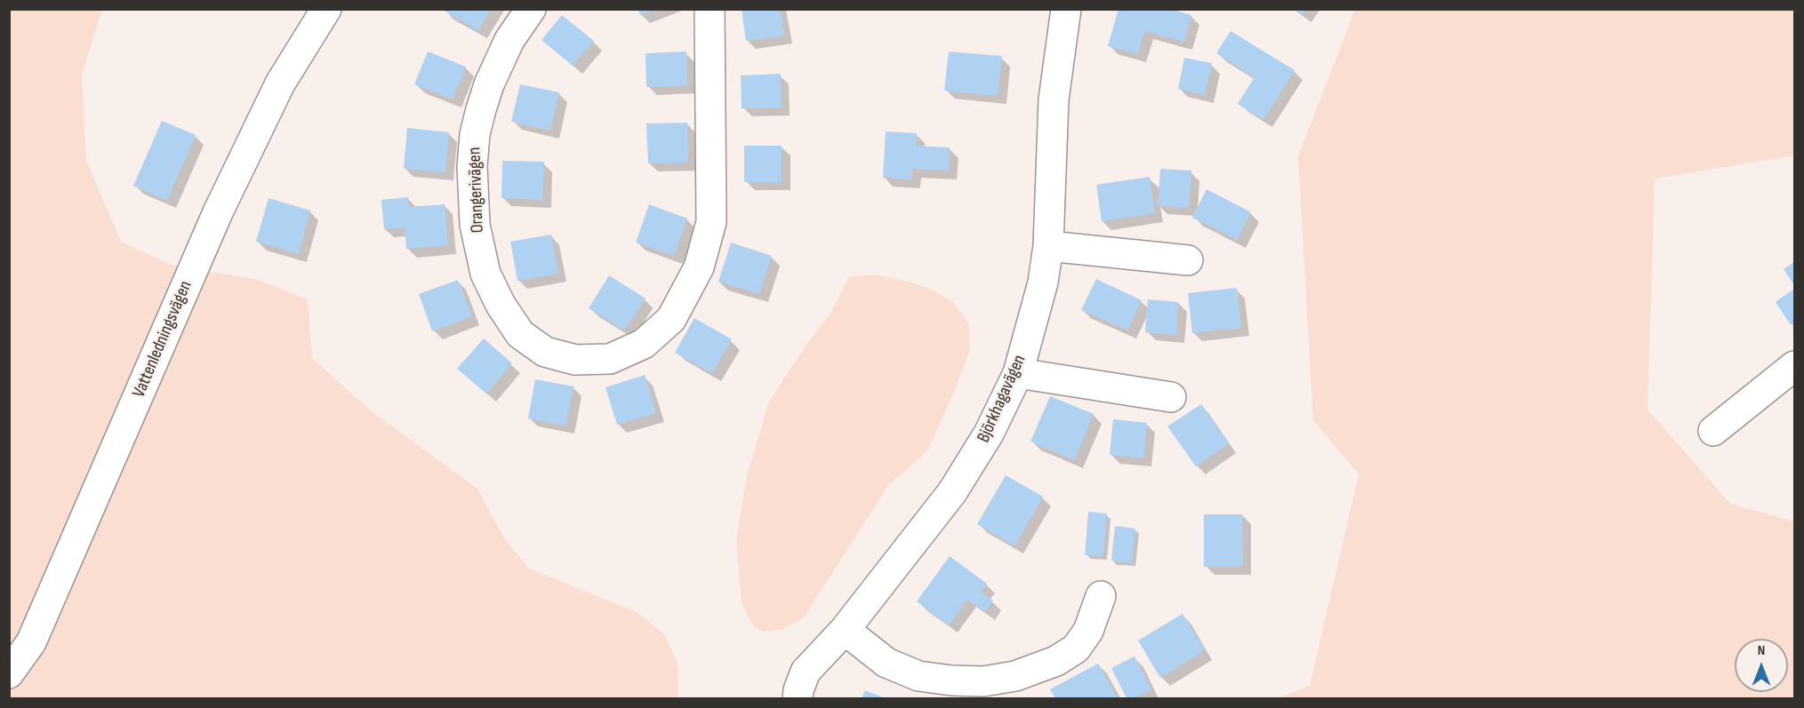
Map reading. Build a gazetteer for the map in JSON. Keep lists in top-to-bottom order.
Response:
{
  "streets": {
    "street": ["Orangerivägen", "Vattenledningsvägen", "Björkhagavägen"]
  },
  "north": "top"
}
